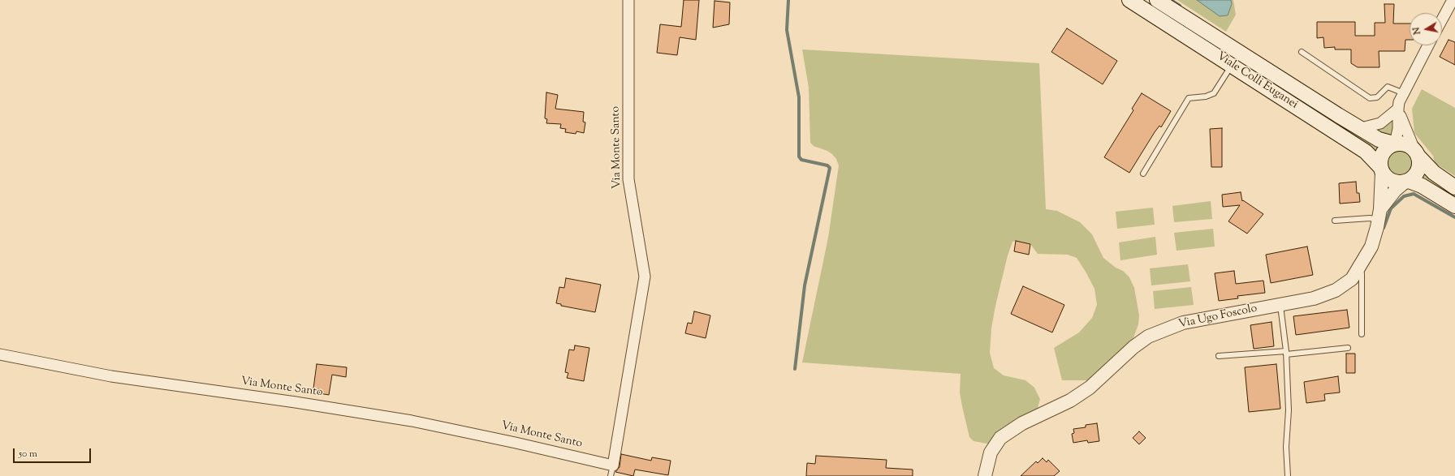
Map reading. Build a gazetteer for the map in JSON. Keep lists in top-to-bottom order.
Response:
{
  "streets": {
    "main road": ["Viale Colli Euganei"],
    "street": ["Via Monte Santo", "Via Ugo Foscolo"]
  },
  "crossings": [
    ["Viale Colli Euganei", "Via Ugo Foscolo"]
  ],
  "scale_bar": "50 m",
  "north": "left"
}
